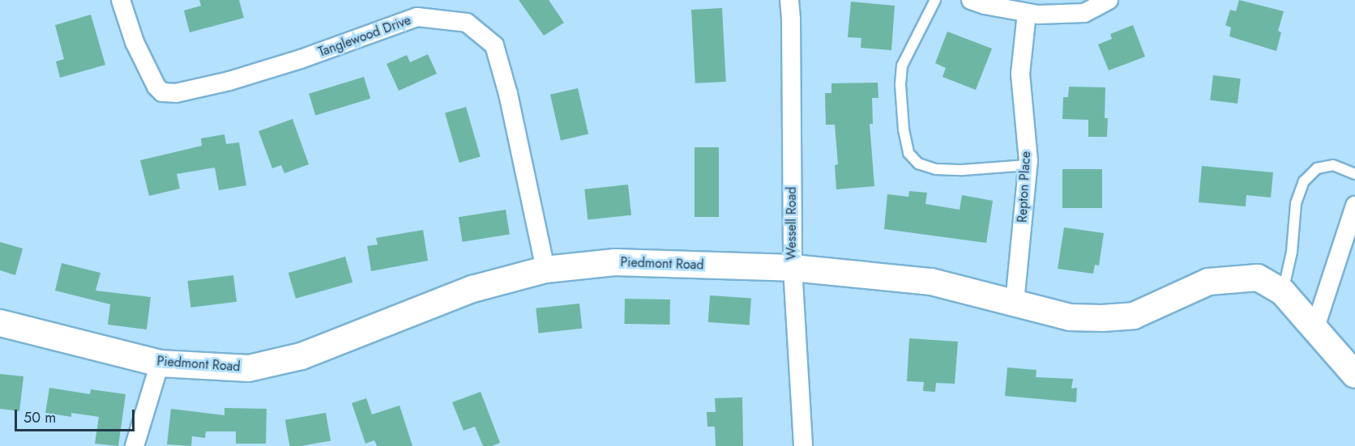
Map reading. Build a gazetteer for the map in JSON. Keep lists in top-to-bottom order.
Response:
{
  "streets": {
    "street": [
      "Tanglewood Drive",
      "Repton Place",
      "Wessell Road",
      "Piedmont Road"
    ]
  },
  "crossings": [
    ["Tanglewood Drive", "Piedmont Road"],
    ["Repton Place", "Piedmont Road"],
    ["Wessell Road", "Piedmont Road"]
  ],
  "scale_bar": "50 m"
}
